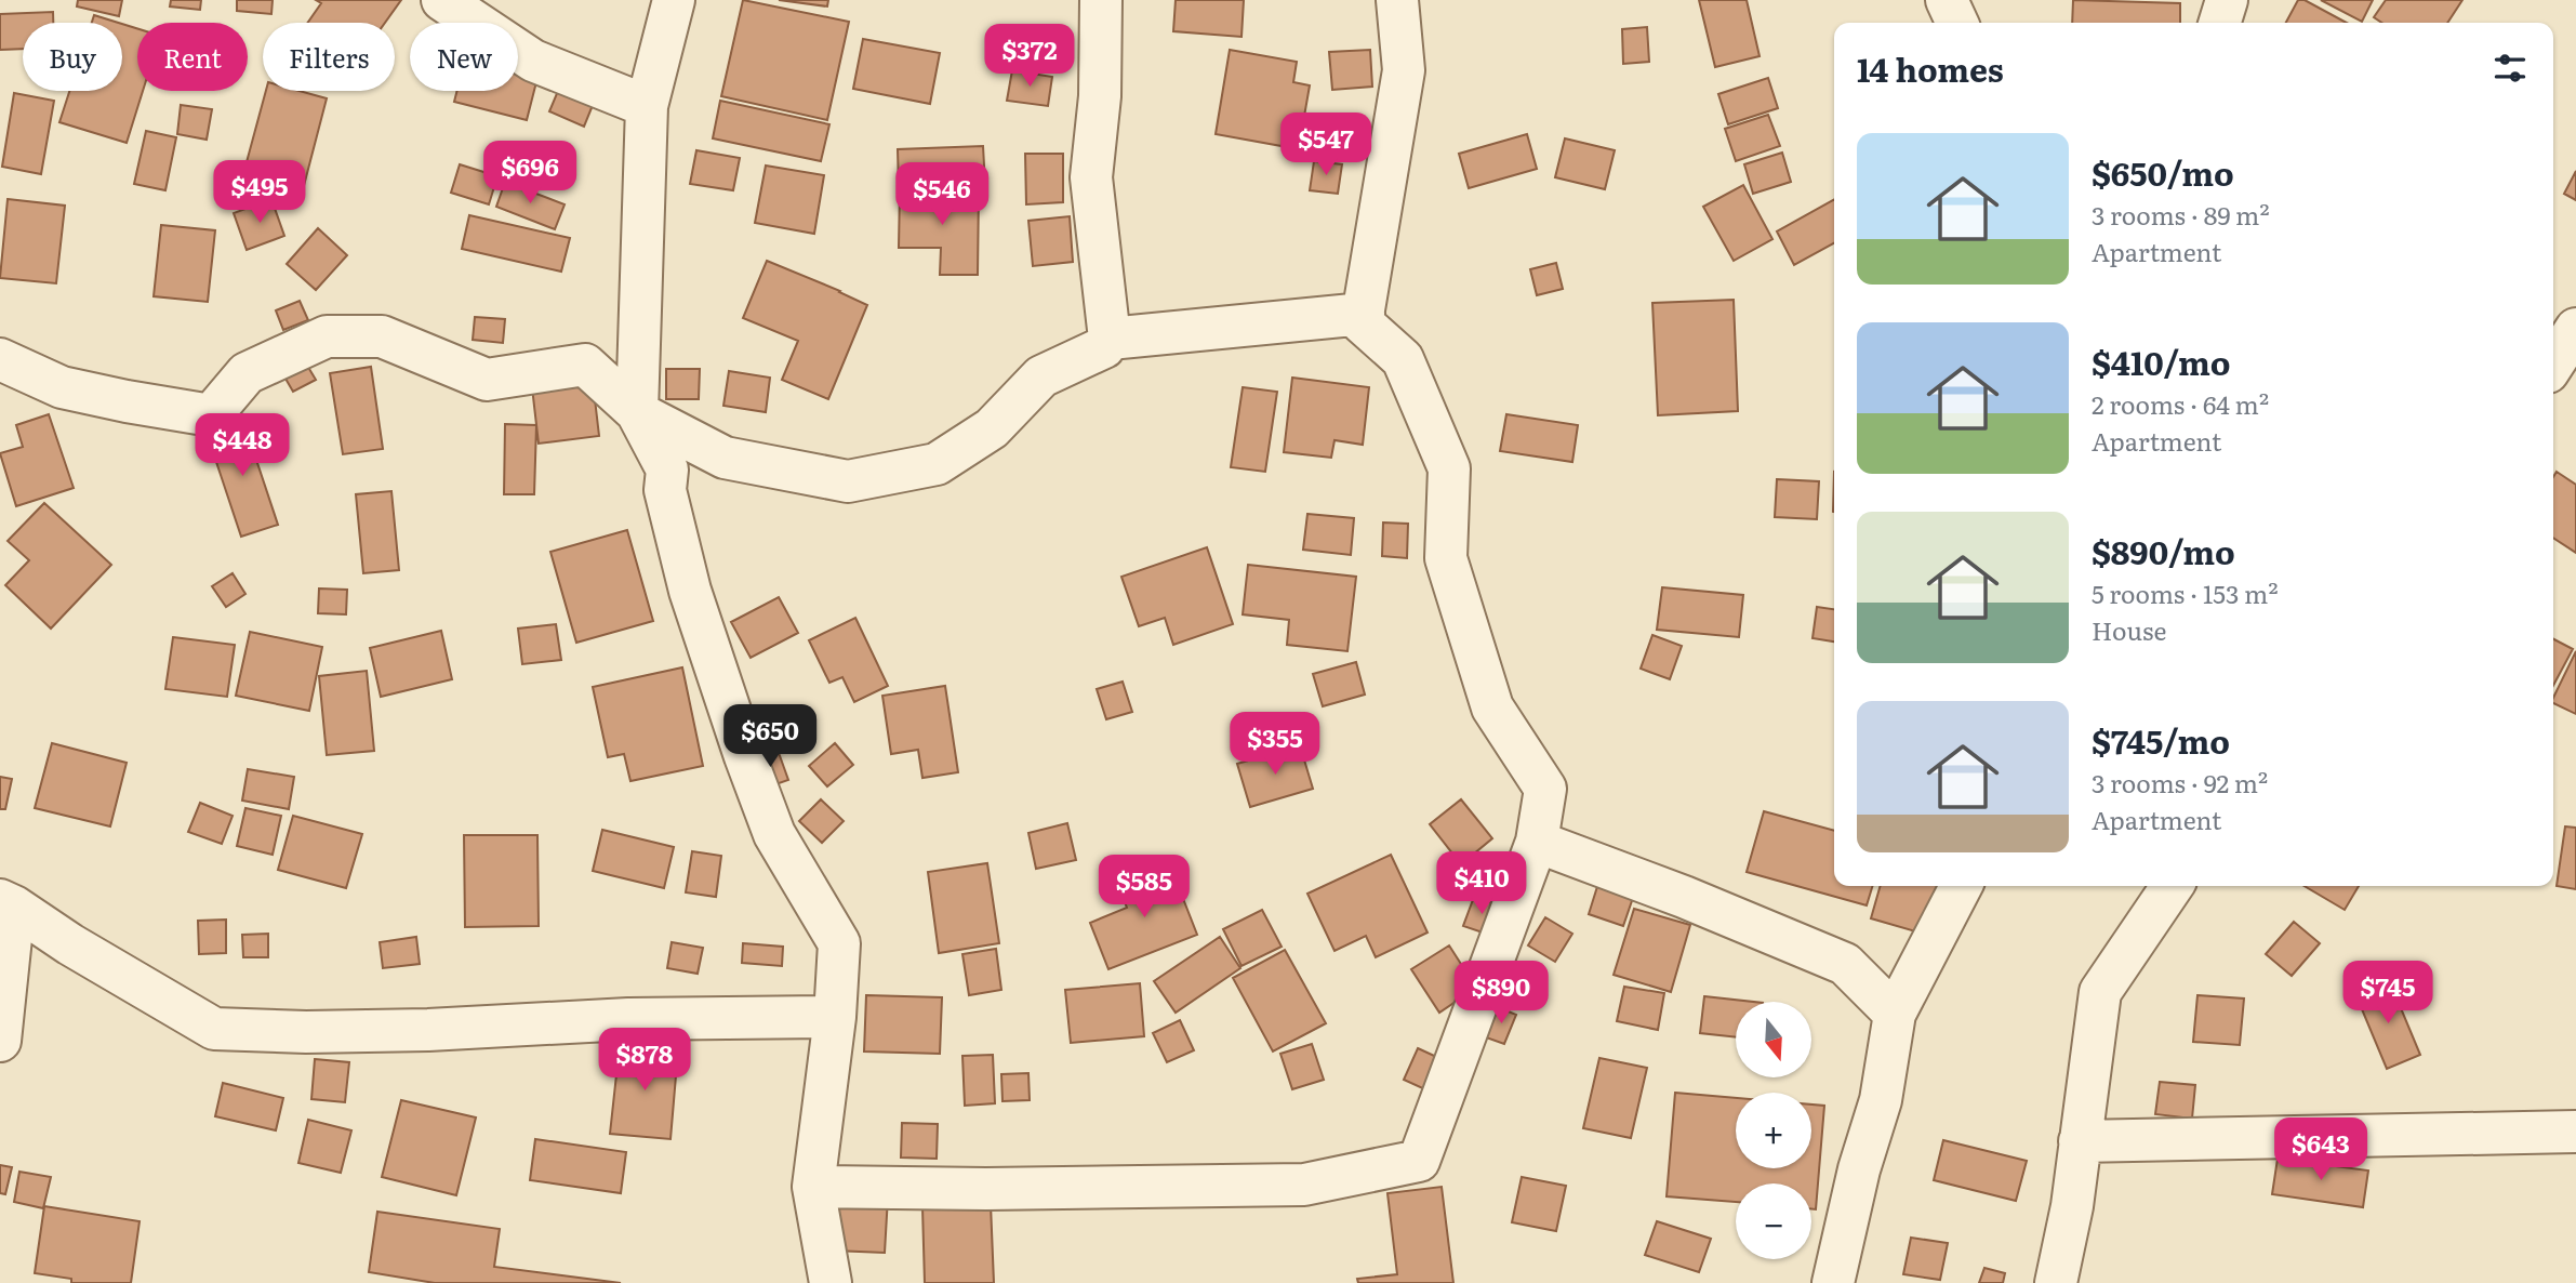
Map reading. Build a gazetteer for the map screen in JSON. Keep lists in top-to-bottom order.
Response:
{
  "north": "bottom",
  "page": {
    "chip": [
      "Buy",
      "Rent",
      "Filters",
      "New"
    ],
    "heading": "14 homes",
    "price": [
      "$372",
      "$547",
      "$696",
      "$495",
      "$546",
      "$448",
      "$650",
      "$355",
      "$410",
      "$585",
      "$890",
      "$745",
      "$878",
      "$643"
    ],
    "list": [
      {
        "name": "$650/mo",
        "note": "3 rooms · 89 m² · Apartment"
      },
      {
        "name": "$410/mo",
        "note": "2 rooms · 64 m² · Apartment"
      },
      {
        "name": "$890/mo",
        "note": "5 rooms · 153 m² · House"
      },
      {
        "name": "$745/mo",
        "note": "3 rooms · 92 m² · Apartment"
      }
    ],
    "map_buttons": ["+", "−"]
  }
}
